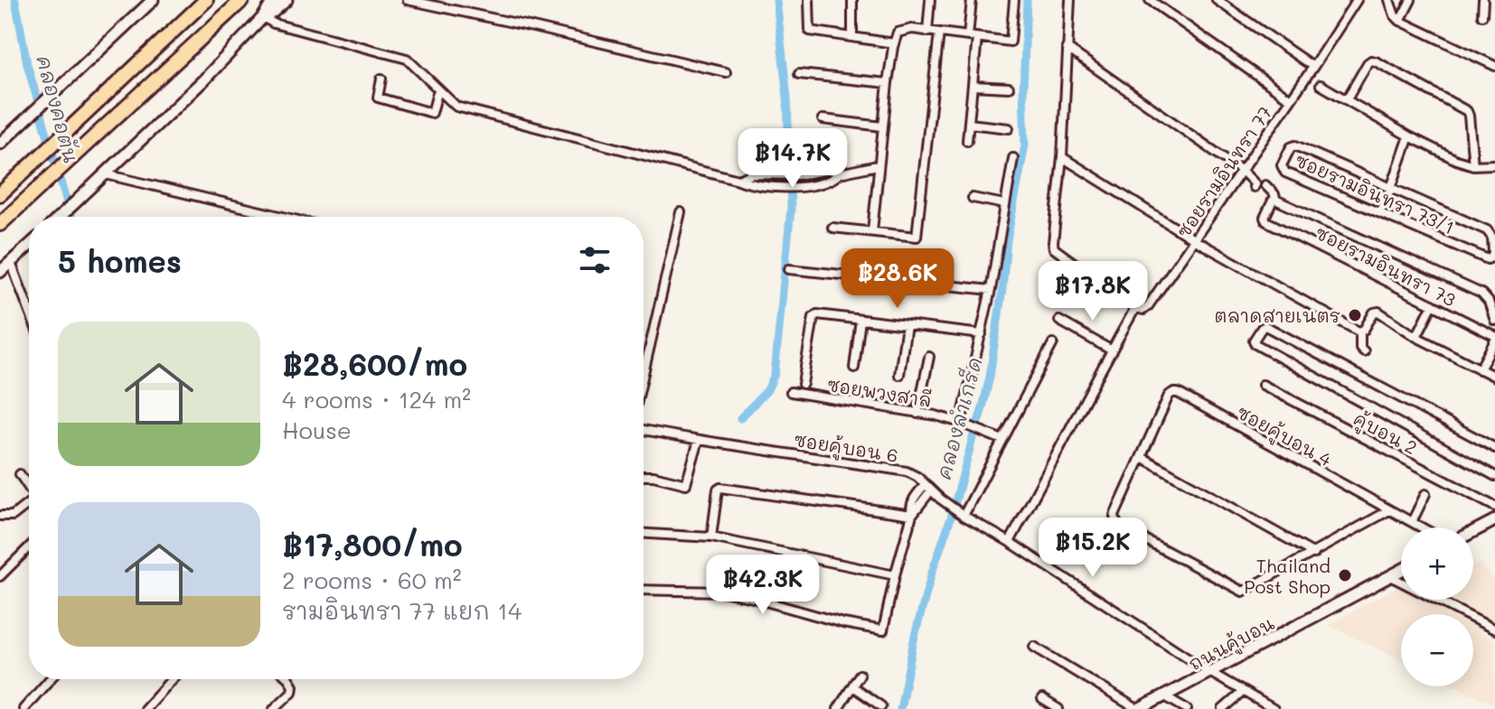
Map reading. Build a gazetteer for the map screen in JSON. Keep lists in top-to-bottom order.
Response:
{
  "streets": {
    "main road": ["ถนนคู้บอน"],
    "street": [
      "ซอยรามอินทรา 77",
      "ซอยรามอินทรา 73/1",
      "ซอยรามอินทรา 73",
      "ซอยพวงสาลี",
      "คู้บอน 2",
      "ซอยคู้บอน 4",
      "ซอยคู้บอน 6"
    ]
  },
  "crossings": [
    ["ซอยรามอินทรา 77", "ซอยคู้บอน 6"],
    ["ซอยคู้บอน 6", "ถนนคู้บอน"]
  ],
  "water": ["คลองคอตัน", "คลองลำเกร็ด"],
  "places": ["ตลาดสายเนตร", "Thailand Post Shop"],
  "page": {
    "price": [
      "฿14.7K",
      "฿28.6K",
      "฿17.8K",
      "฿15.2K",
      "฿42.3K"
    ],
    "heading": "5 homes",
    "list": [
      {
        "name": "฿28,600/mo",
        "note": "4 rooms · 124 m² · House"
      },
      {
        "name": "฿17,800/mo",
        "note": "2 rooms · 60 m² · รามอินทรา 77 แยก 14"
      }
    ],
    "map_buttons": ["+", "−"]
  }
}
